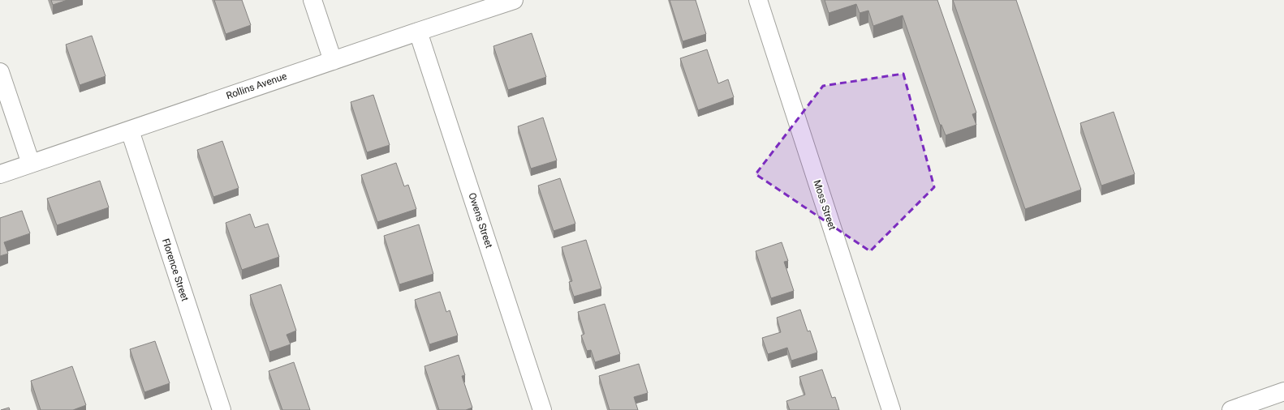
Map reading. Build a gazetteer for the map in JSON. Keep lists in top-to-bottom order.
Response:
{
  "streets": {
    "street": [
      "Rollins Avenue",
      "Moss Street",
      "Owens Street",
      "Florence Street"
    ]
  },
  "crossings": [
    ["Rollins Avenue", "Owens Street"],
    ["Rollins Avenue", "Florence Street"]
  ]
}
